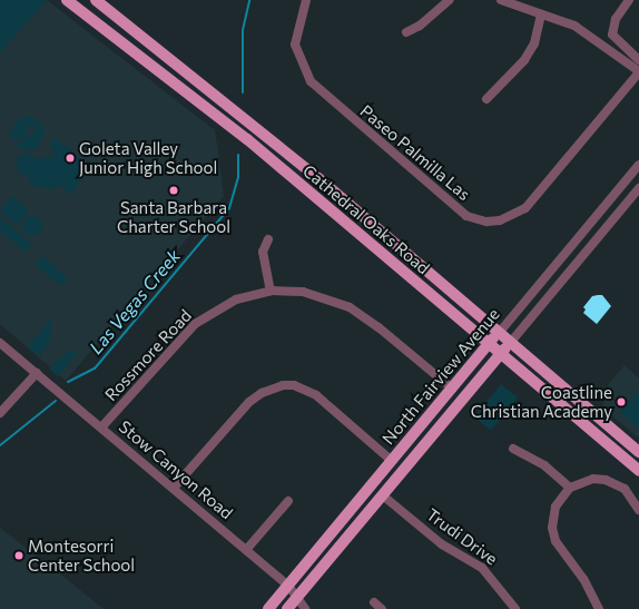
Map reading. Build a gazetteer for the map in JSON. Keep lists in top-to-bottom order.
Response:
{
  "streets": {
    "main road": ["Cathedral Oaks Road", "North Fairview Avenue"],
    "street": [
      "Paseo Palmilla Las",
      "Rossmore Road",
      "Stow Canyon Road",
      "Trudi Drive"
    ]
  },
  "crossings": [
    ["Cathedral Oaks Road", "North Fairview Avenue"],
    ["Rossmore Road", "North Fairview Avenue"],
    ["Rossmore Road", "Stow Canyon Road"],
    ["North Fairview Avenue", "Stow Canyon Road"],
    ["North Fairview Avenue", "Trudi Drive"]
  ],
  "water": ["Las Vegas Creek"],
  "places": [
    "Goleta Valley Junior High School",
    "Santa Barbara Charter School",
    "Coastline Christian Academy",
    "Montesorri Center School"
  ]
}
